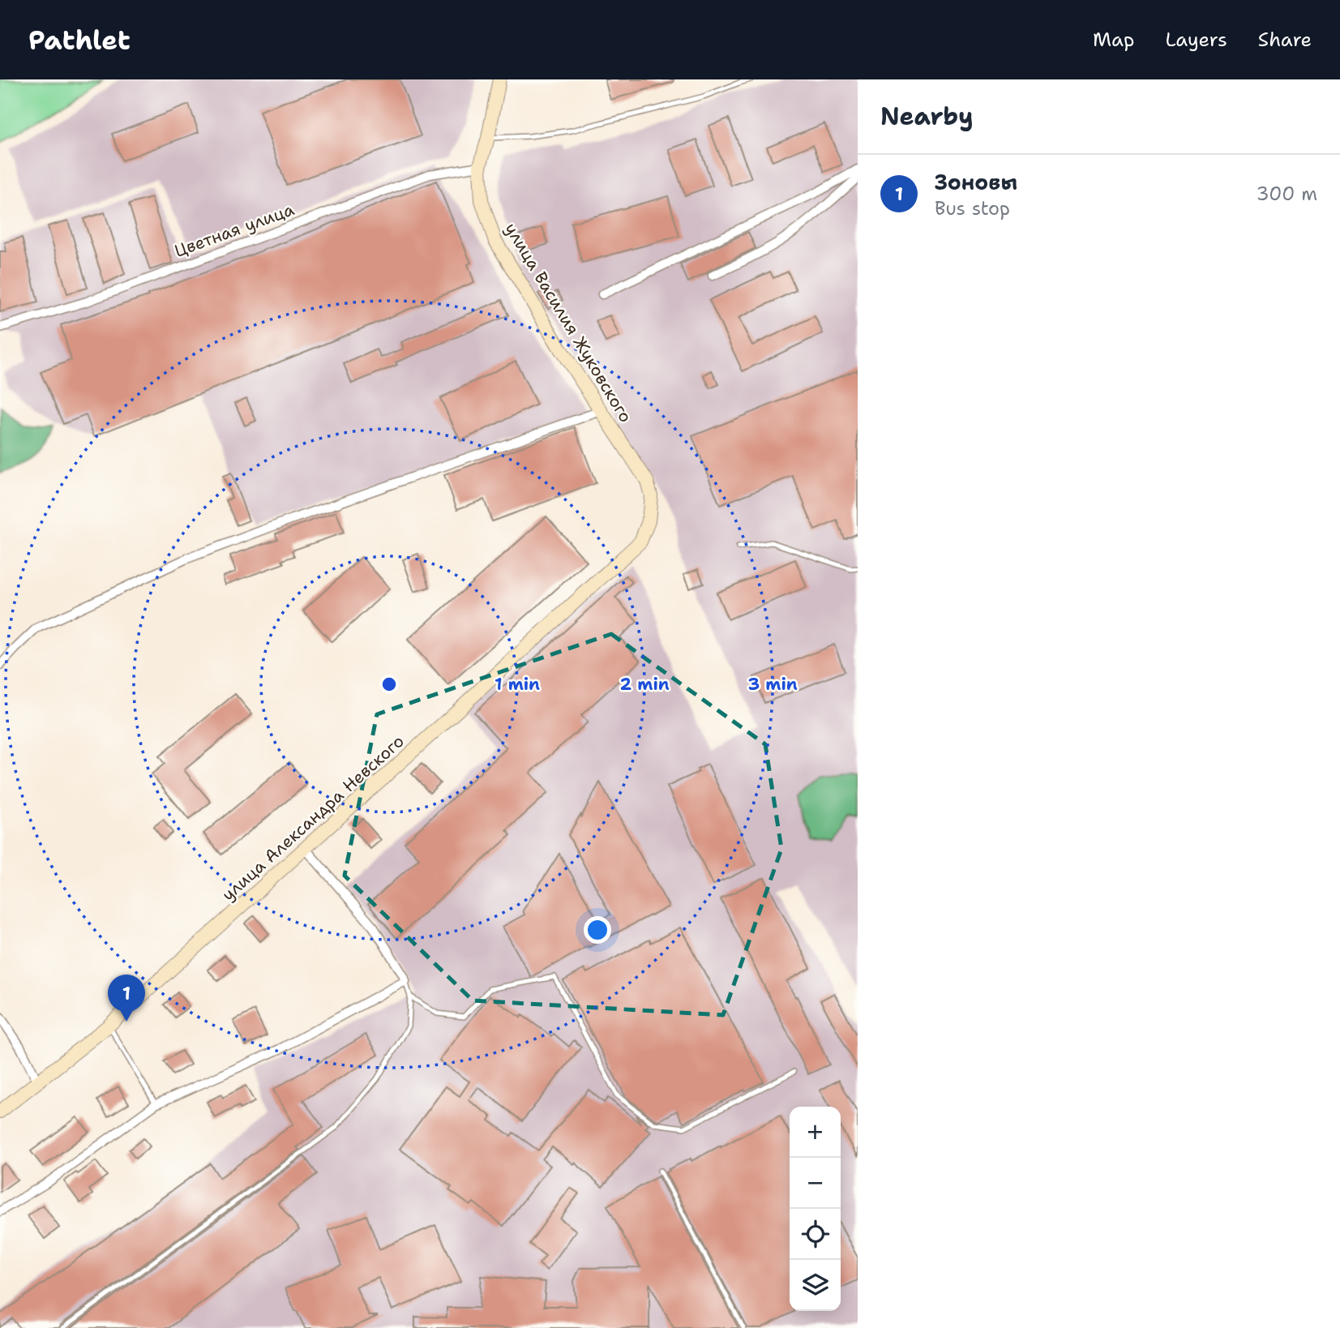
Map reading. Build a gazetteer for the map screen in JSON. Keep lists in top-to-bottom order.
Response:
{
  "streets": {
    "street": ["Цветная улица", "улица Василия Жуковского", "улица Александра Невского"]
  },
  "crossings": [
    ["Цветная улица", "улица Василия Жуковского"],
    ["улица Василия Жуковского", "улица Александра Невского"]
  ],
  "page": {
    "header": "Pathlet",
    "nav": ["Map", "Layers", "Share"],
    "heading": "Nearby",
    "list": [
      {
        "mark": "1",
        "name": "Зоновы",
        "note": "Bus stop",
        "value": "300 m"
      }
    ],
    "pins": "1",
    "map_buttons": ["+", "−"]
  },
  "rings": ["1 min", "2 min", "3 min"]
}
